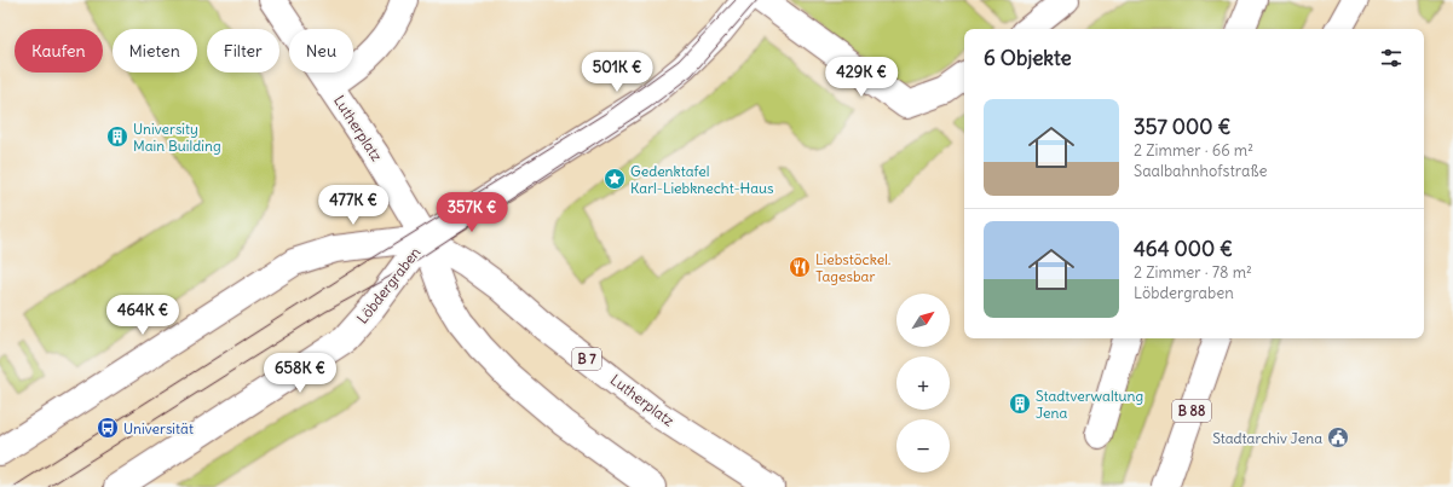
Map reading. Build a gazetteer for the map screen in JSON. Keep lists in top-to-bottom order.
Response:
{
  "streets": {
    "main road": [
      "Lutherplatz",
      "Löbdergraben",
      "B 7",
      "B 88"
    ]
  },
  "crossings": [
    ["Lutherplatz", "Löbdergraben"],
    ["Lutherplatz", "B 7"]
  ],
  "places": {
    "building": ["University Main Building", "Stadtverwaltung Jena"],
    "place": ["Gedenktafel Karl-Liebknecht-Haus"],
    "restaurant": ["Liebstöckel. Tagesbar"],
    "bus stop": ["Universität"],
    "public building": ["Stadtarchiv Jena"]
  },
  "north": "top right",
  "page": {
    "chip": [
      "Kaufen",
      "Mieten",
      "Filter",
      "Neu"
    ],
    "heading": "6 Objekte",
    "price": [
      "501K €",
      "429K €",
      "477K €",
      "357K €",
      "464K €",
      "658K €"
    ],
    "list": [
      {
        "name": "357 000 €",
        "note": "2 Zimmer · 66 m² · Saalbahnhofstraße"
      },
      {
        "name": "464 000 €",
        "note": "2 Zimmer · 78 m² · Löbdergraben"
      }
    ],
    "map_buttons": ["+", "−"]
  }
}
